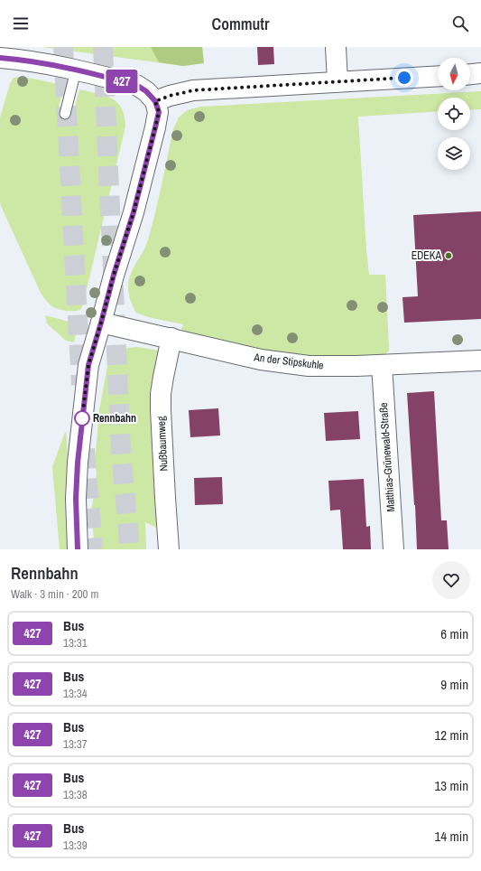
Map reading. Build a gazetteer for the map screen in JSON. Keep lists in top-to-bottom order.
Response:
{
  "streets": {
    "street": ["An der Stipskuhle", "Nußbaumweg", "Matthias-Grünewald-Straße"]
  },
  "crossings": [
    ["An der Stipskuhle", "Nußbaumweg"],
    ["An der Stipskuhle", "Matthias-Grünewald-Straße"]
  ],
  "places": ["EDEKA", "Rennbahn"],
  "lines": ["bus line 427"],
  "north": "bottom",
  "page": {
    "header": "Commutr",
    "on_map": "427",
    "heading": ["Rennbahn", "Walk · 3 min · 200 m"],
    "list": [
      {
        "mark": "427",
        "name": "Bus",
        "note": "13:31",
        "value": "6 min"
      },
      {
        "mark": "427",
        "name": "Bus",
        "note": "13:34",
        "value": "9 min"
      },
      {
        "mark": "427",
        "name": "Bus",
        "note": "13:37",
        "value": "12 min"
      },
      {
        "mark": "427",
        "name": "Bus",
        "note": "13:38",
        "value": "13 min"
      },
      {
        "mark": "427",
        "name": "Bus",
        "note": "13:39",
        "value": "14 min"
      }
    ]
  }
}
